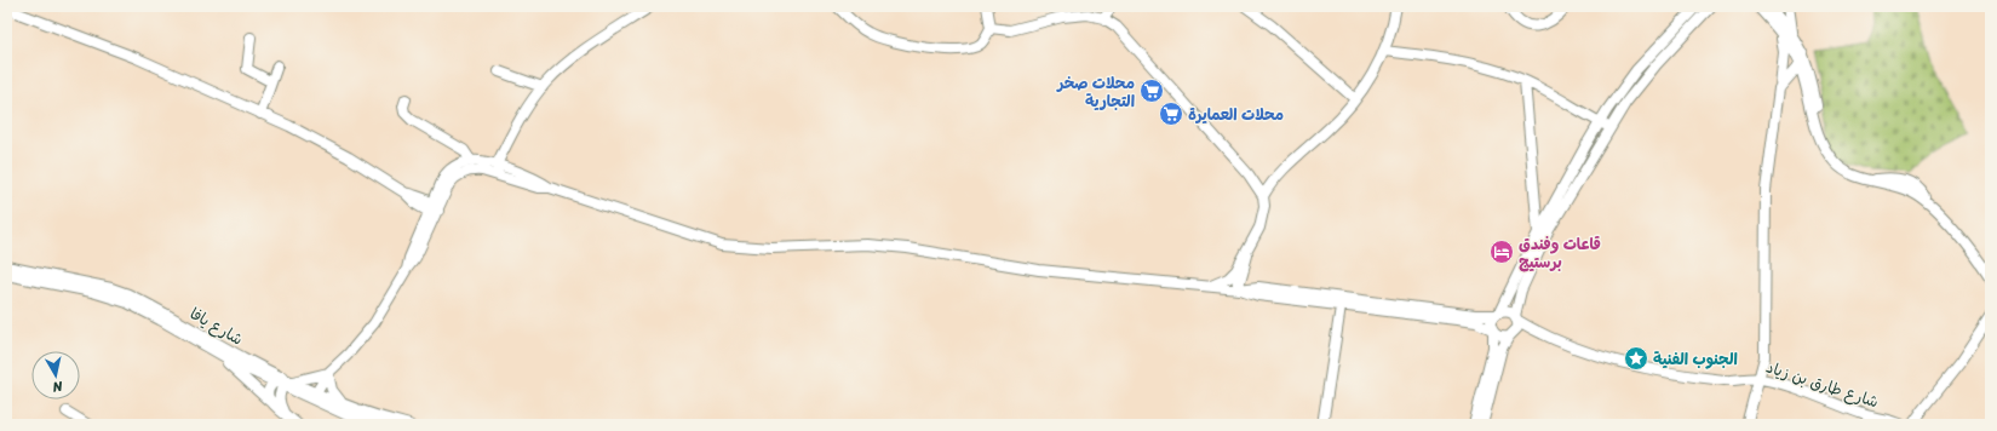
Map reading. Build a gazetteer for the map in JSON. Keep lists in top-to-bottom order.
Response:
{
  "streets": {
    "street": ["شارع يافا", "شارع طارق بن زياد"]
  },
  "places": {
    "supermarket": ["محلات صخر التجارية", "محلات العمايرة"],
    "hotel": ["قاعات وفندق برستيج"],
    "place": ["الجنوب الفنية"]
  },
  "north": "bottom"
}
